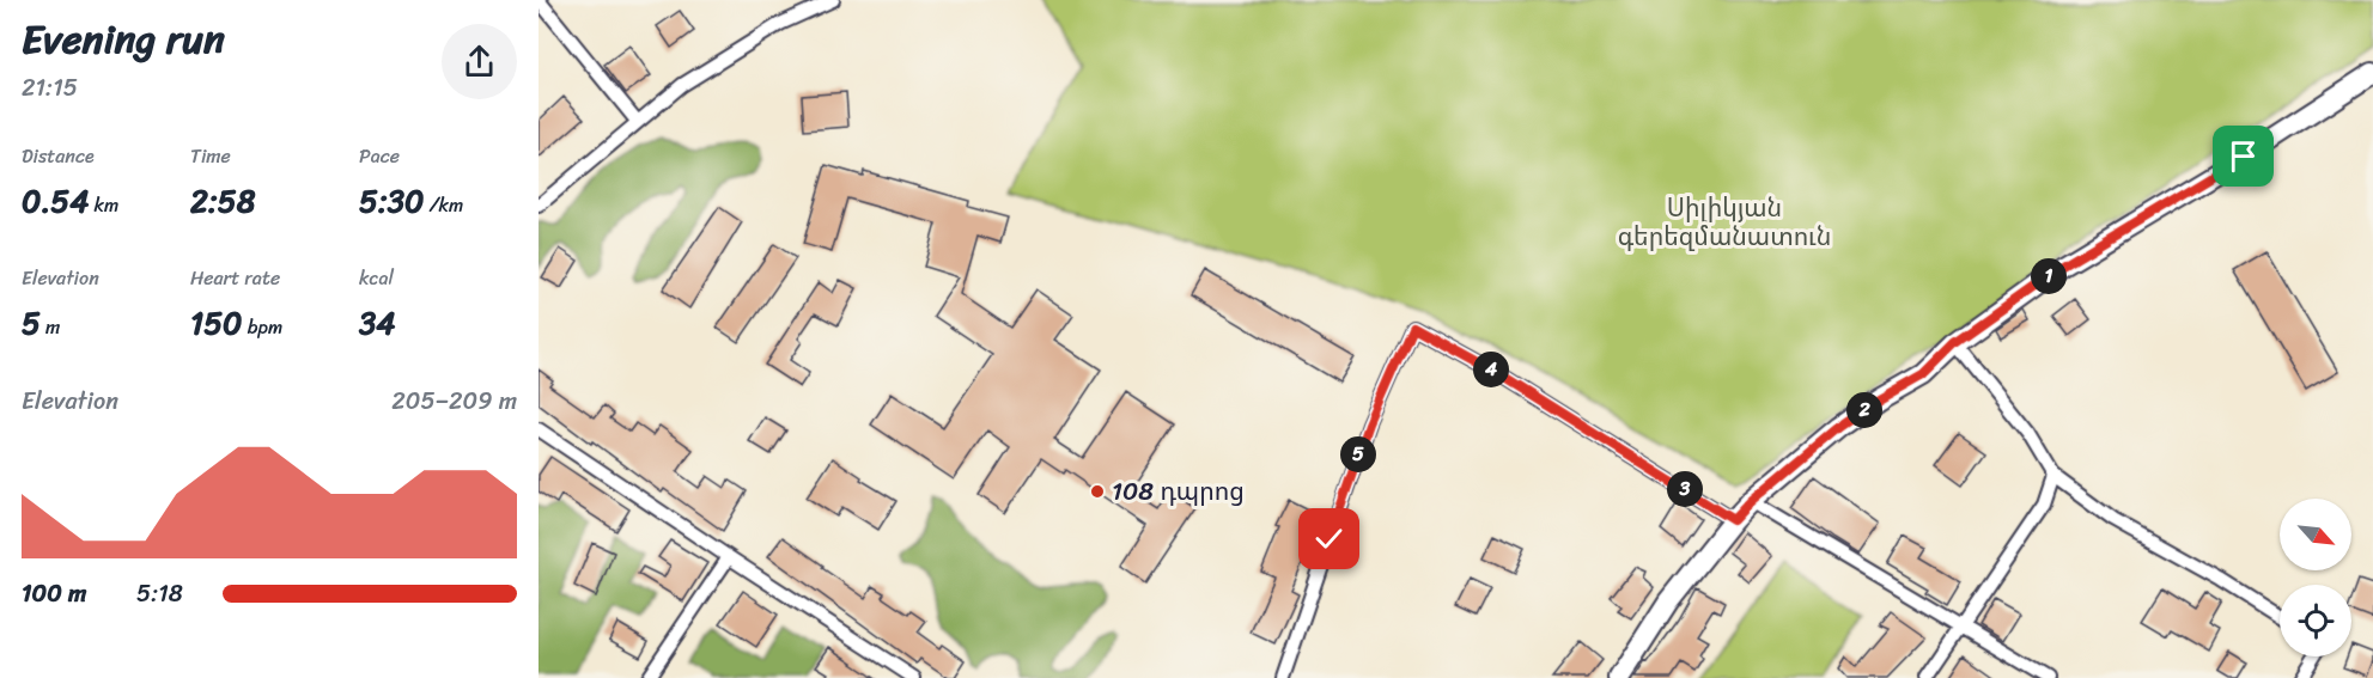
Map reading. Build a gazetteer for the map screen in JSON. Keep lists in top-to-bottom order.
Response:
{
  "parks": ["Սիլիկյան գերեզմանատուն"],
  "places": ["108 դպրոց"],
  "north": "bottom right",
  "page": {
    "heading": ["Evening run", "21:15"],
    "stats": [
      ["Distance", "0.54 km"],
      ["Time", "2:58"],
      ["Pace", "5:30 /km"],
      ["Elevation", "5 m"],
      ["Heart rate", "150 bpm"],
      ["kcal", "34"]
    ],
    "pins": [
      "1",
      "4",
      "2",
      "5",
      "3"
    ],
    "chart": ["Elevation", "205–209 m"],
    "list": [
      {
        "name": "100 m",
        "note": "5:18"
      }
    ]
  }
}
